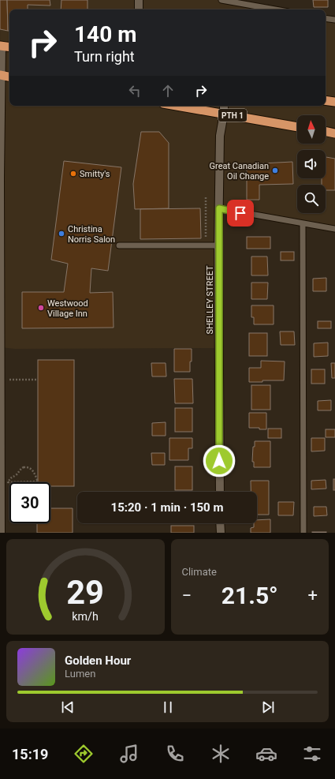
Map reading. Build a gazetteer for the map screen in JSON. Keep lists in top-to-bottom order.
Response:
{
  "streets": {
    "highway": ["PTH 1"],
    "street": ["SHELLEY STREET"]
  },
  "crossings": [
    ["PTH 1", "SHELLEY STREET"]
  ],
  "places": [
    "Great Canadian Oil Change",
    "Smitty's",
    "Christina Norris Salon",
    "Westwood Village Inn"
  ],
  "north": "top",
  "page": {
    "turn": ["140 m", "Turn right"],
    "limit": "30",
    "trip": "15:20 · 1 min · 150 m",
    "tile": "Climate",
    "heat": ["−", "21.5°", "+"],
    "song": ["Golden Hour", "Lumen"],
    "tabs": "15:19",
    "gauge": ["29", "km/h"]
  }
}
